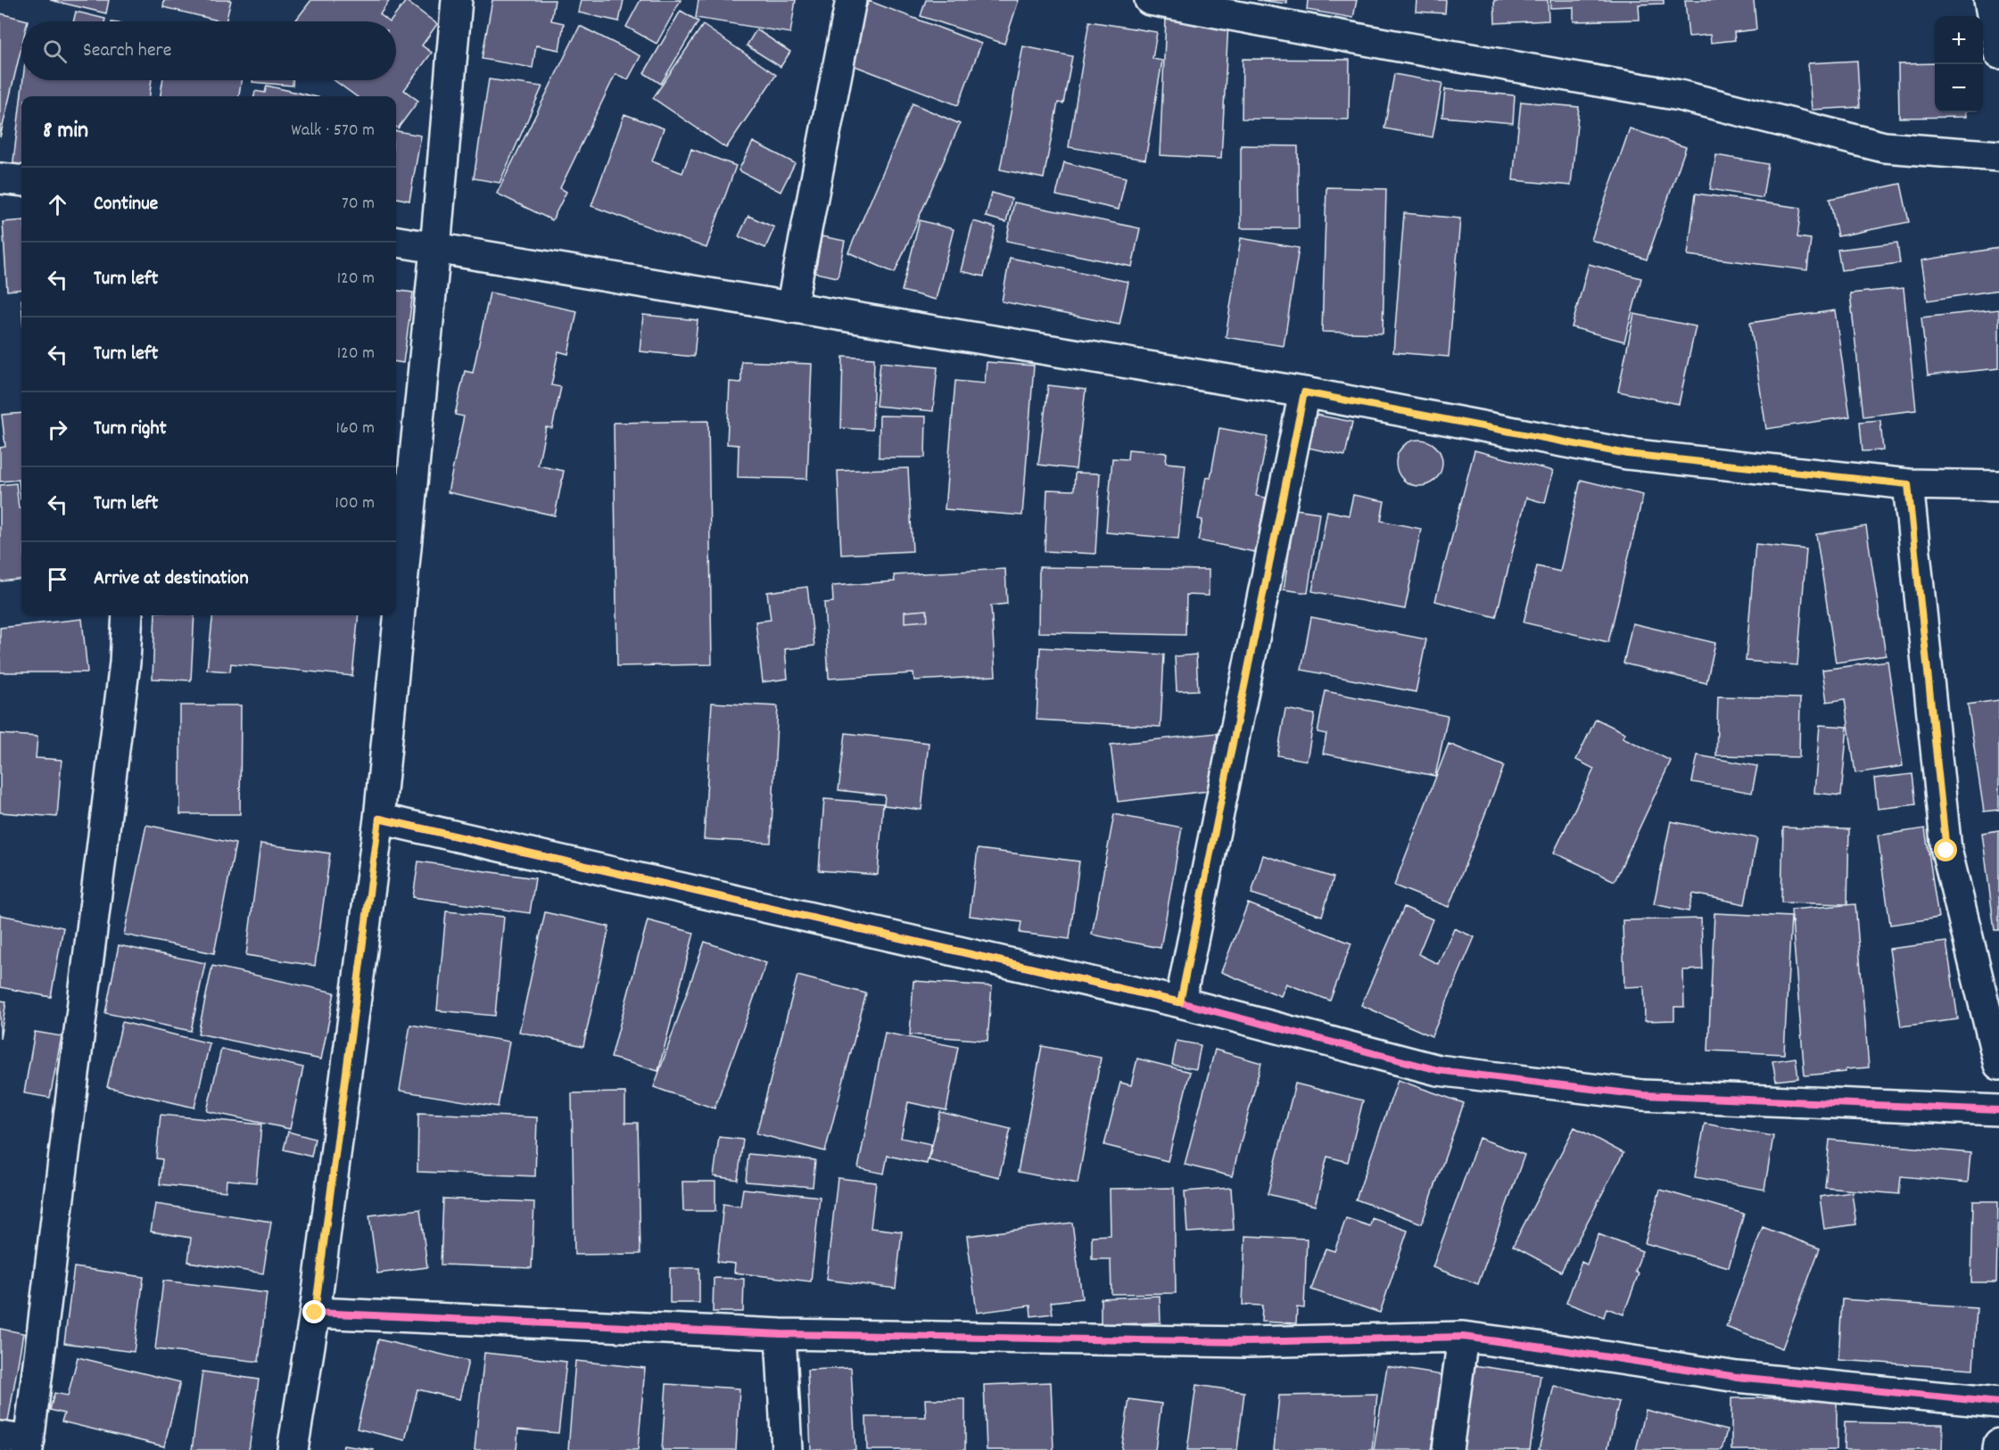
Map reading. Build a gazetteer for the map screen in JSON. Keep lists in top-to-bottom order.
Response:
{
  "page": {
    "map_buttons": ["+", "−"],
    "search": "Search here",
    "heading": ["8 min", "Walk · 570 m"],
    "list": [
      ["Continue", "70 m"],
      ["Turn left", "120 m"],
      ["Turn left", "120 m"],
      ["Turn right", "160 m"],
      ["Turn left", "100 m"],
      "Arrive at destination"
    ]
  }
}
